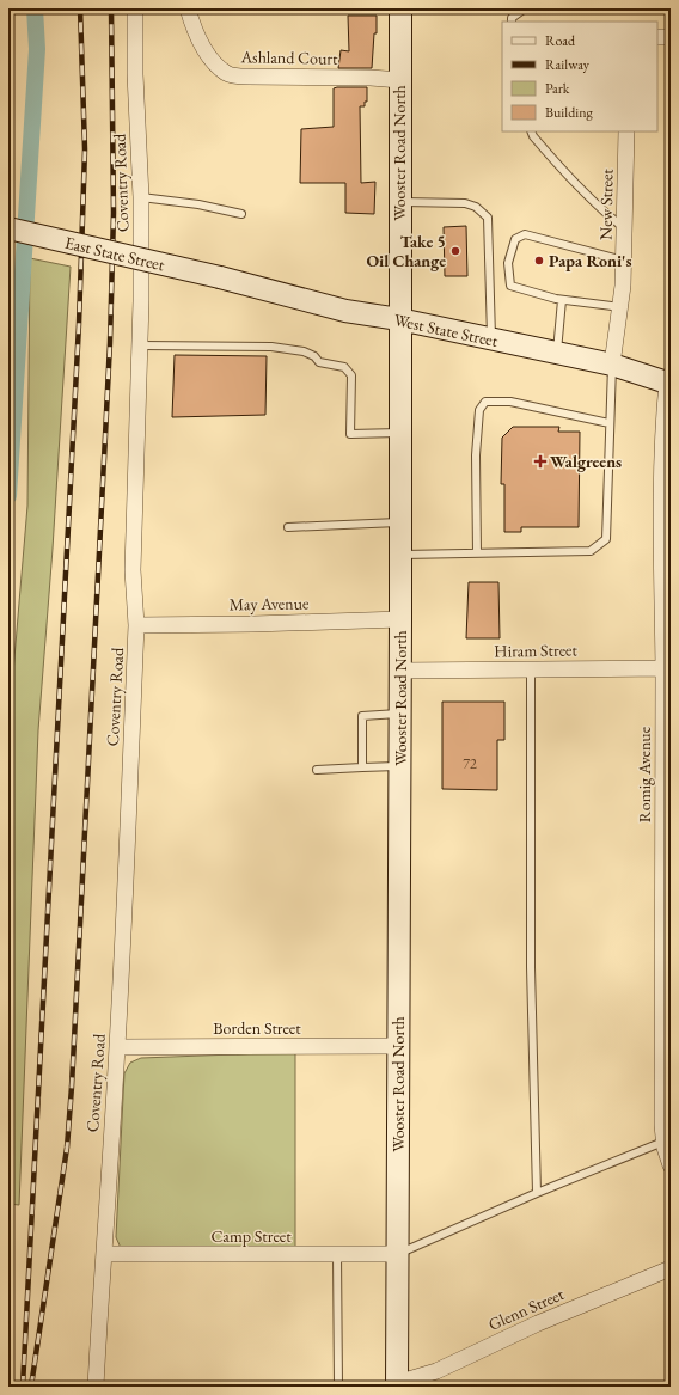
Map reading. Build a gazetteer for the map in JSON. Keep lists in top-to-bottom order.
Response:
{
  "streets": {
    "main road": ["Wooster Road North", "East State Street", "West State Street"],
    "street": [
      "Ashland Court",
      "Coventry Road",
      "New Street",
      "May Avenue",
      "Hiram Street",
      "Romig Avenue",
      "Borden Street",
      "Camp Street",
      "Glenn Street"
    ]
  },
  "crossings": [
    ["Ashland Court", "Wooster Road North"],
    ["Wooster Road North", "West State Street"],
    ["Wooster Road North", "May Avenue"],
    ["Wooster Road North", "Hiram Street"],
    ["Wooster Road North", "Borden Street"],
    ["Wooster Road North", "Camp Street"],
    ["Wooster Road North", "Glenn Street"],
    ["Coventry Road", "May Avenue"],
    ["Coventry Road", "Borden Street"],
    ["Coventry Road", "Camp Street"],
    ["New Street", "West State Street"],
    ["East State Street", "West State Street"],
    ["West State Street", "Romig Avenue"],
    ["Hiram Street", "Romig Avenue"]
  ],
  "places": {
    "other": ["Take 5 Oil Change", "Papa Roni's"],
    "health": ["Walgreens"]
  },
  "house_numbers": ["72"],
  "legend": [
    "Road",
    "Railway",
    "Park",
    "Building"
  ]
}
